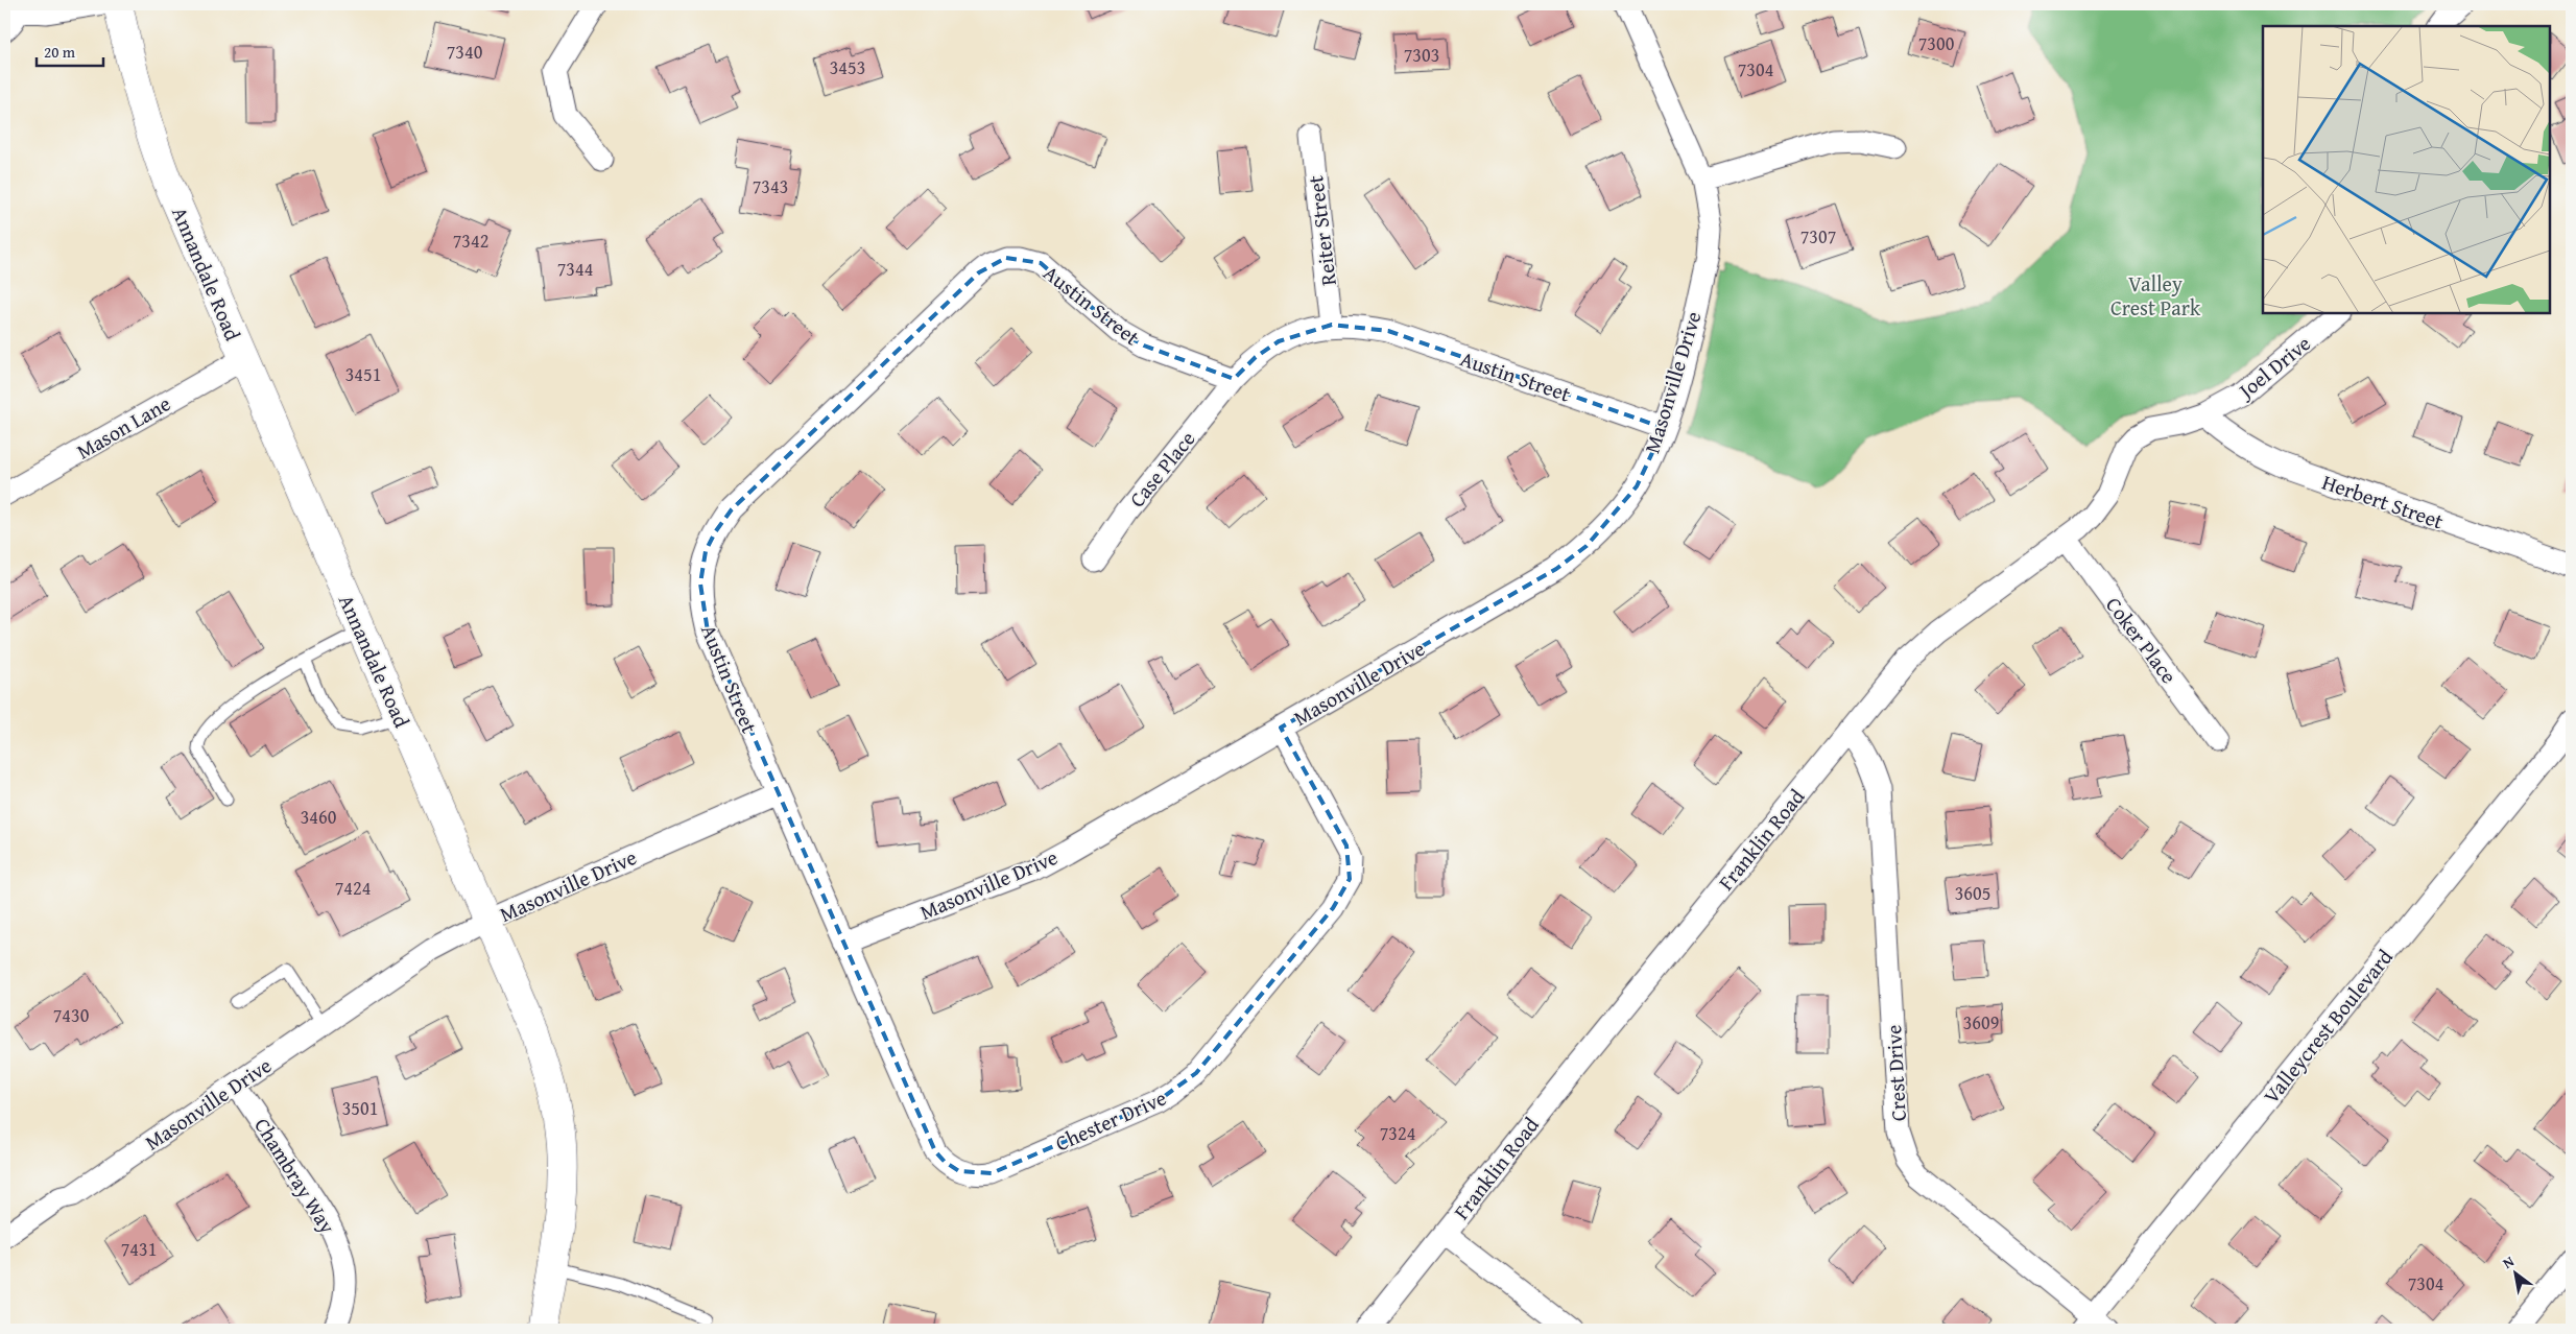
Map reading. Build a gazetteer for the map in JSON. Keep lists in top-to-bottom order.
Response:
{
  "streets": {
    "main road": ["Annandale Road"],
    "street": [
      "Reiter Street",
      "Austin Street",
      "Joel Drive",
      "Masonville Drive",
      "Mason Lane",
      "Case Place",
      "Herbert Street",
      "Coker Place",
      "Franklin Road",
      "Valleycrest Boulevard",
      "Crest Drive",
      "Chester Drive",
      "Chambray Way"
    ]
  },
  "crossings": [
    ["Reiter Street", "Austin Street"],
    ["Annandale Road", "Masonville Drive"],
    ["Annandale Road", "Mason Lane"],
    ["Austin Street", "Masonville Drive"],
    ["Austin Street", "Case Place"],
    ["Joel Drive", "Herbert Street"],
    ["Joel Drive", "Franklin Road"],
    ["Masonville Drive", "Chester Drive"],
    ["Masonville Drive", "Chambray Way"],
    ["Herbert Street", "Franklin Road"],
    ["Coker Place", "Franklin Road"],
    ["Franklin Road", "Crest Drive"],
    ["Valleycrest Boulevard", "Crest Drive"]
  ],
  "parks": ["Valley Crest Park"],
  "house_numbers": [
    "7300",
    "7340",
    "7303",
    "3453",
    "7304",
    "7343",
    "7307",
    "7342",
    "7344",
    "3451",
    "3460",
    "7424",
    "3605",
    "7430",
    "3609",
    "3501",
    "7324",
    "7431",
    "7304"
  ],
  "scale_bar": "20 m",
  "north": "top left"
}
